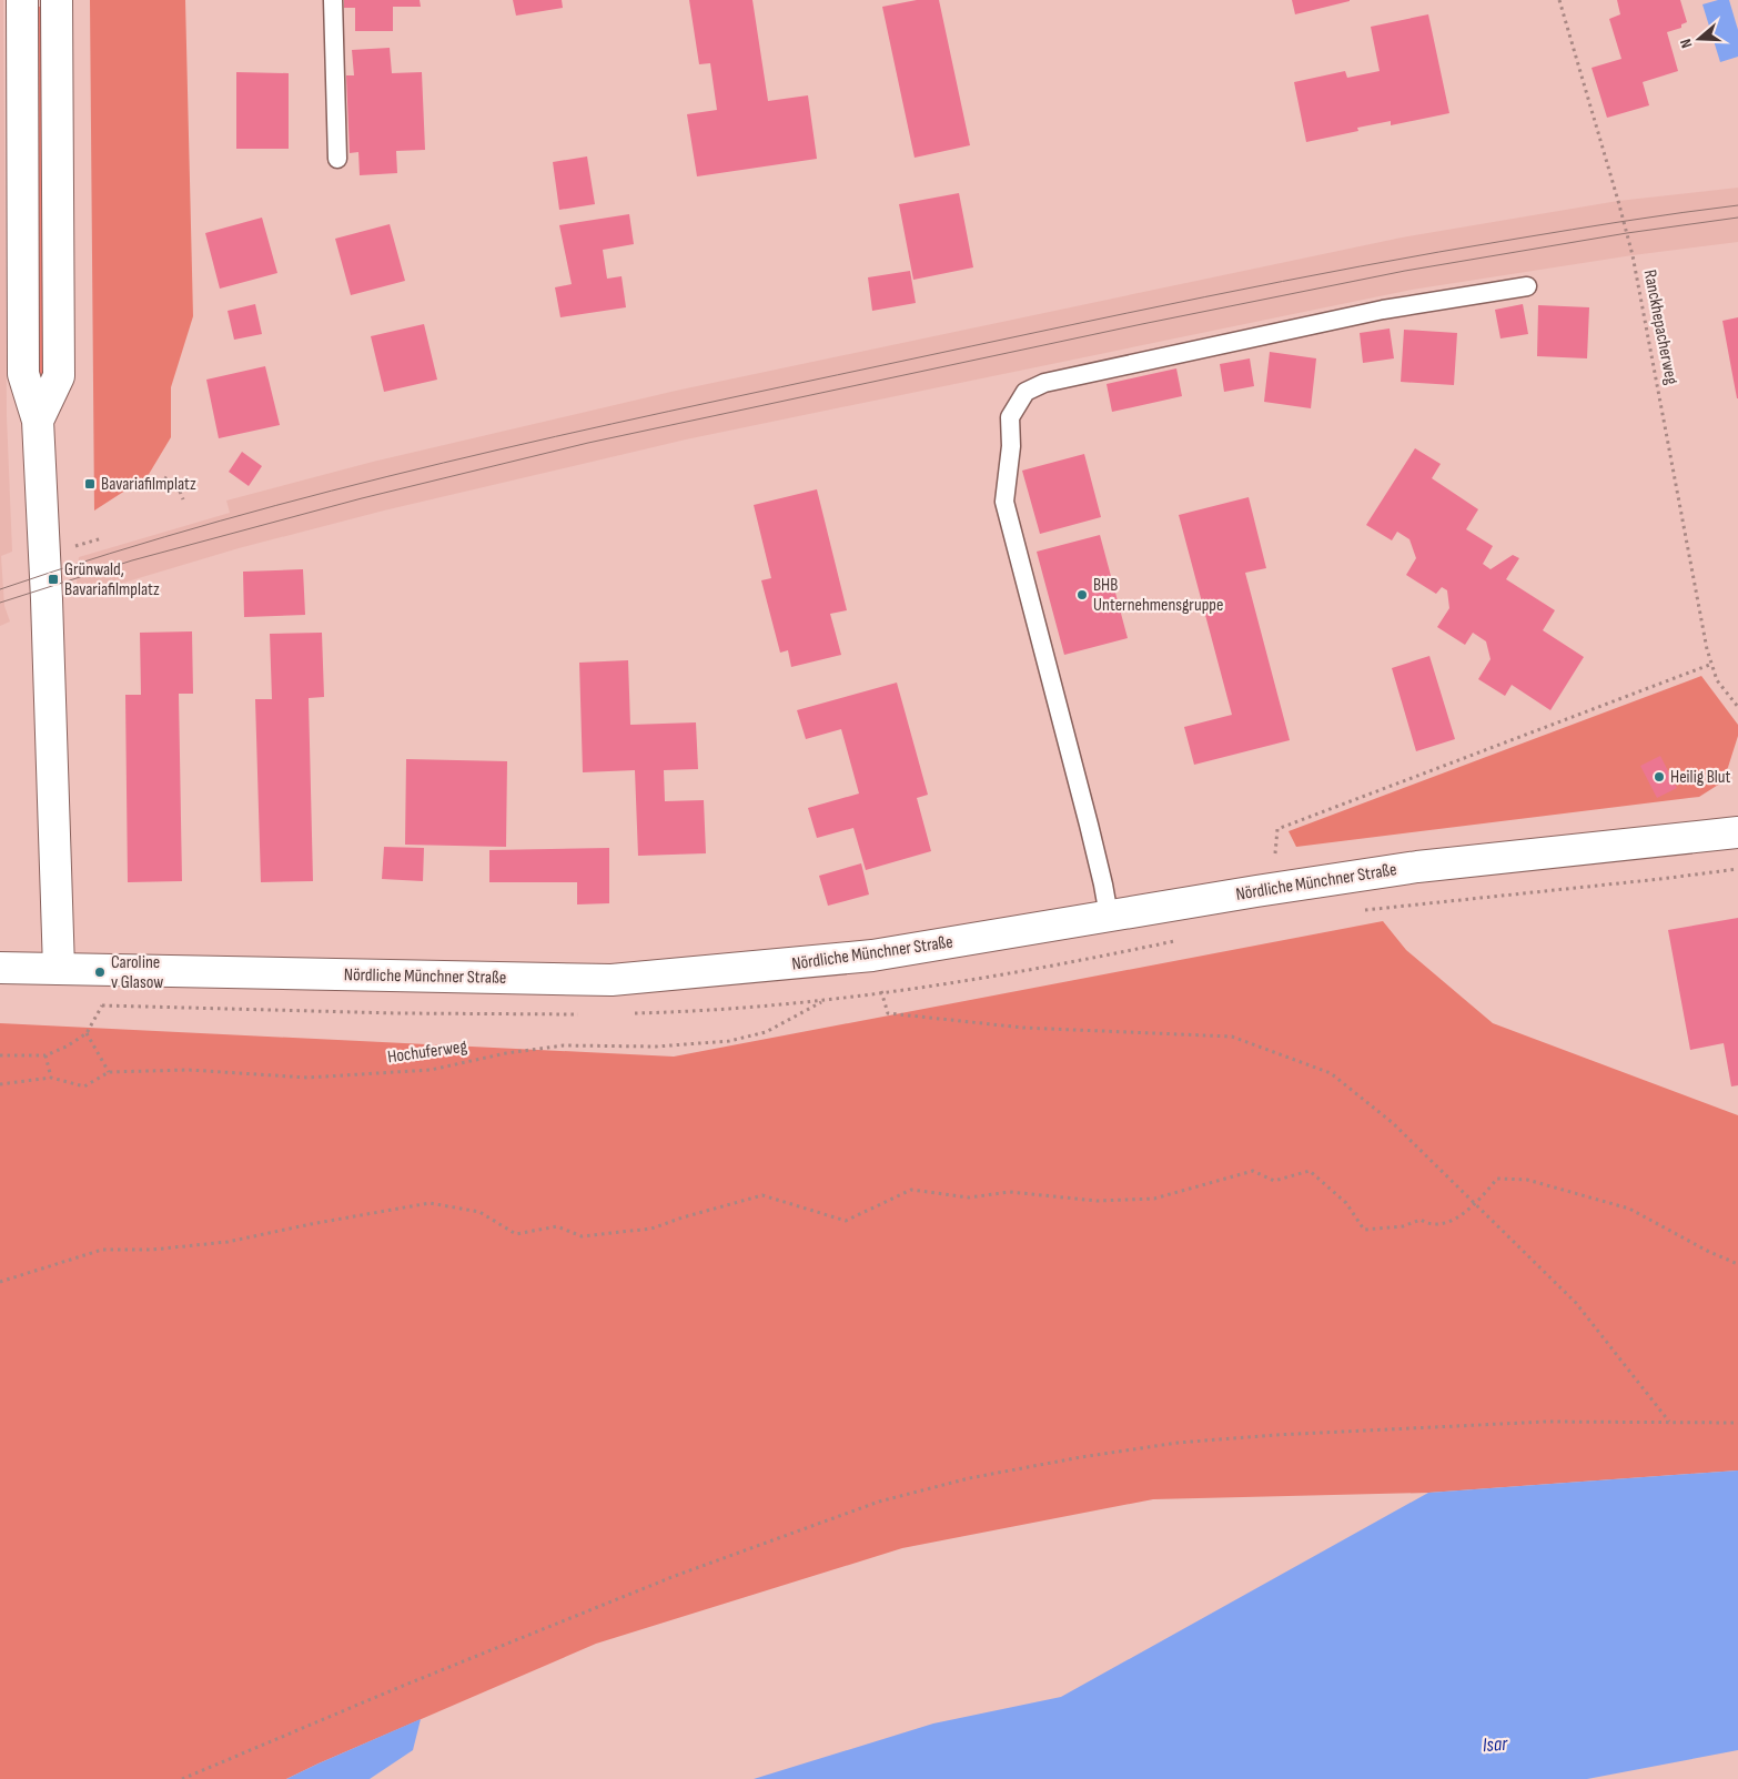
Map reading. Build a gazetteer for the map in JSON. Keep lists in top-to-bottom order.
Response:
{
  "streets": {
    "main road": ["Nördliche Münchner Straße"],
    "path": ["Ranckhepacherweg", "Hochuferweg"]
  },
  "water": ["Isar"],
  "places": {
    "transit": ["Bavariafilmplatz", "Grünwald, Bavariafilmplatz"],
    "other": ["BHB Unternehmensgruppe", "Heilig Blut", "Caroline v Glasow"]
  },
  "north": "left"
}
